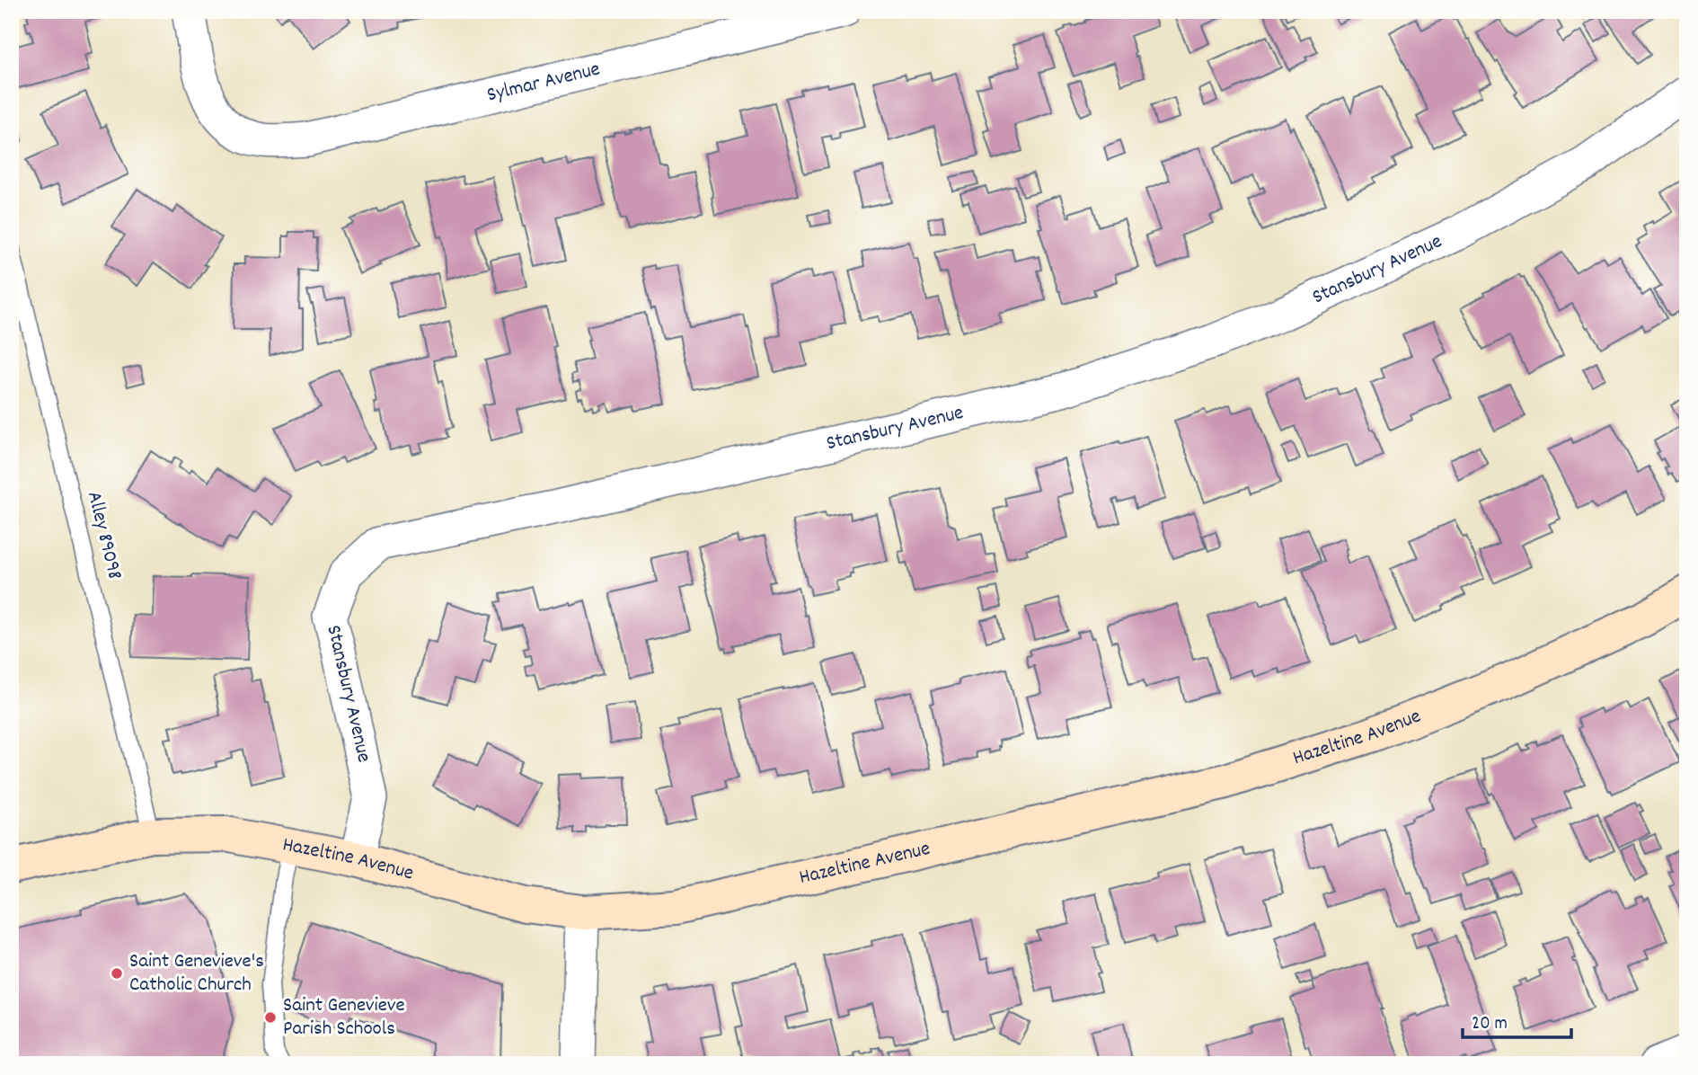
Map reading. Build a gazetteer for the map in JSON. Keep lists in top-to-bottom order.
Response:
{
  "streets": {
    "street": ["Sylmar Avenue", "Stansbury Avenue", "Hazeltine Avenue"],
    "lane": ["Alley 89098"]
  },
  "crossings": [
    ["Stansbury Avenue", "Hazeltine Avenue"],
    ["Alley 89098", "Hazeltine Avenue"]
  ],
  "places": ["Saint Genevieve's Catholic Church", "Saint Genevieve Parish Schools"],
  "scale_bar": "20 m"
}
